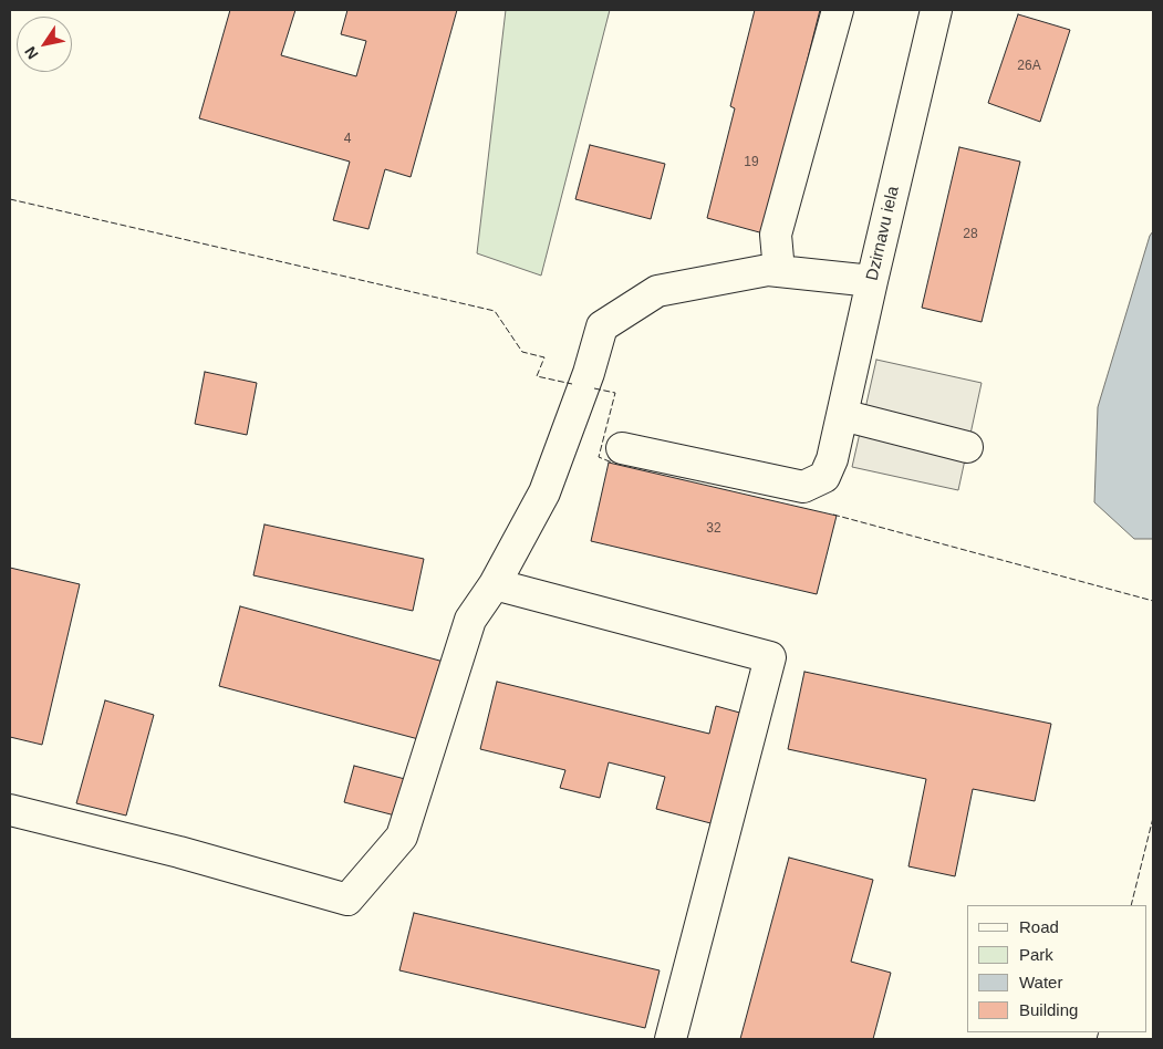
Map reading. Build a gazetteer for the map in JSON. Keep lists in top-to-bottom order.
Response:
{
  "streets": {
    "street": ["Dzirnavu iela"]
  },
  "house_numbers": [
    "26A",
    "4",
    "19",
    "28",
    "32"
  ],
  "legend": [
    "Road",
    "Park",
    "Water",
    "Building"
  ],
  "north": "bottom left"
}
